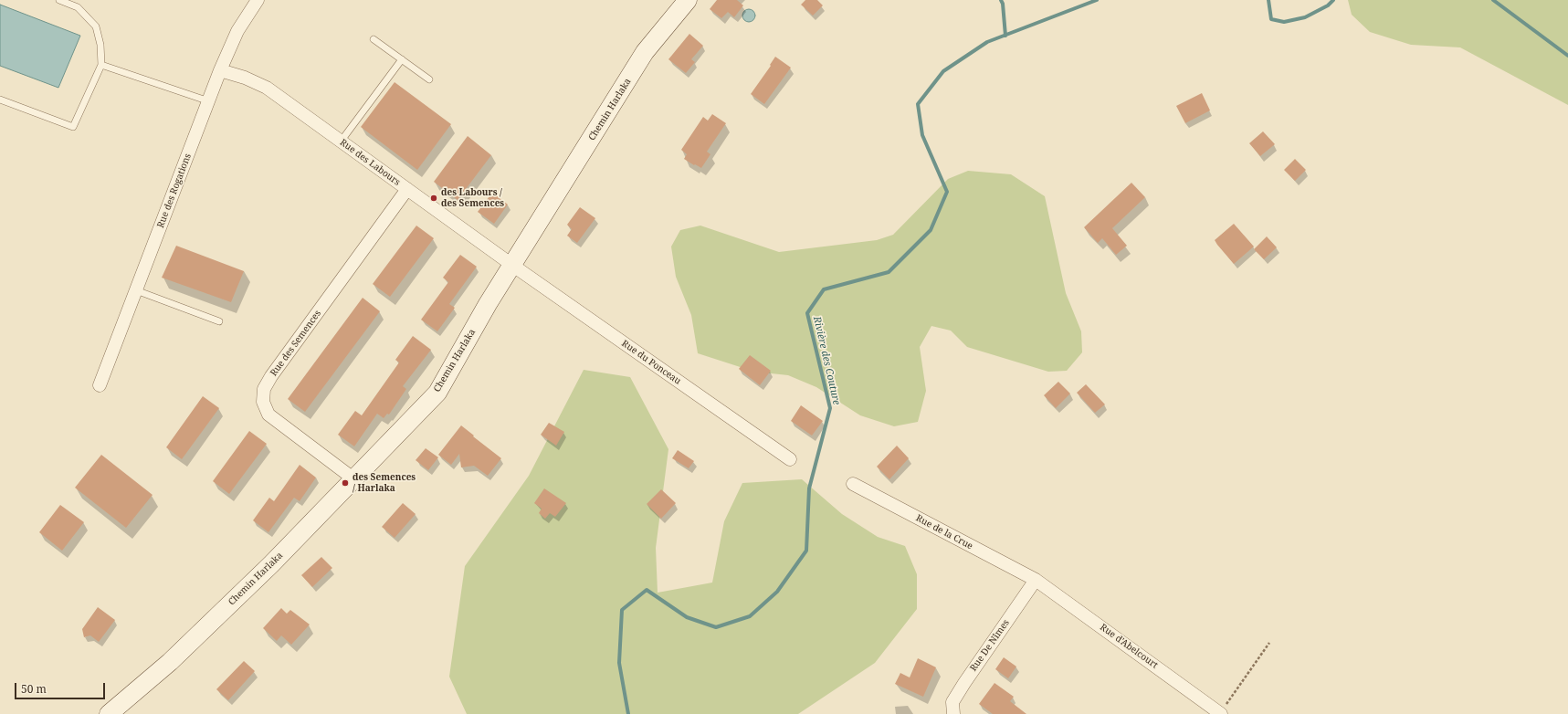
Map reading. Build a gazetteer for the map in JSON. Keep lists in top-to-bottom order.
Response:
{
  "streets": {
    "street": [
      "Chemin Harlaka",
      "Rue des Labours",
      "Rue des Rogations",
      "Rue des Semences",
      "Rue du Ponceau",
      "Rue de la Crue",
      "Rue De Nîmes",
      "Rue d'Abelcourt"
    ]
  },
  "crossings": [
    ["Chemin Harlaka", "Rue des Labours"],
    ["Chemin Harlaka", "Rue des Semences"],
    ["Chemin Harlaka", "Rue du Ponceau"],
    ["Rue des Labours", "Rue des Rogations"],
    ["Rue des Labours", "Rue des Semences"],
    ["Rue des Labours", "Rue du Ponceau"],
    ["Rue de la Crue", "Rue De Nîmes"],
    ["Rue de la Crue", "Rue d'Abelcourt"],
    ["Rue De Nîmes", "Rue d'Abelcourt"]
  ],
  "water": ["Rivière des Couture"],
  "places": ["des Labours / des Semences", "des Semences / Harlaka"],
  "scale_bar": "50 m"
}
